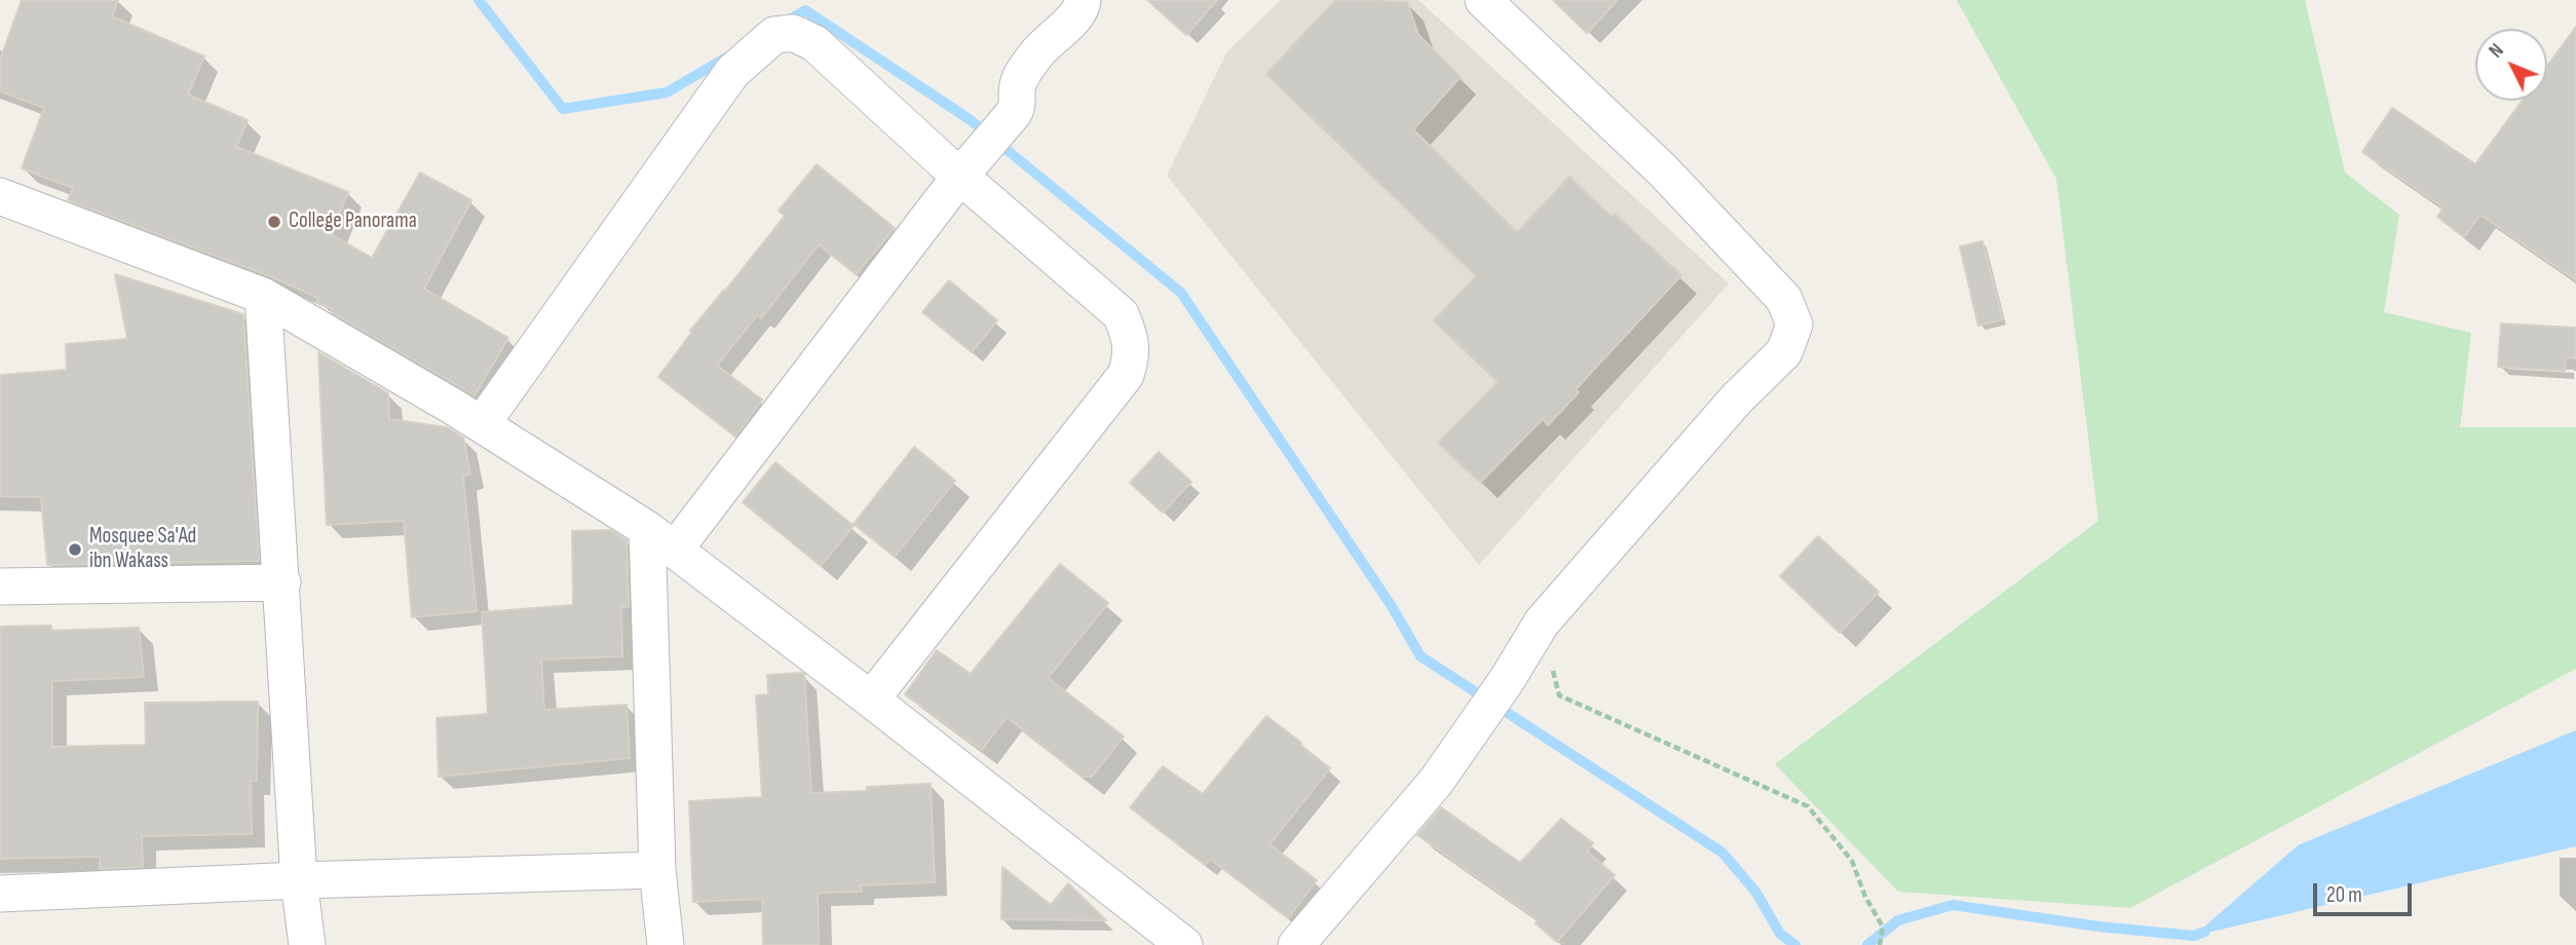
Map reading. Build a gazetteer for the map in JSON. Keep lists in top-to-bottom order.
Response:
{
  "places": ["College Panorama", "Mosquee Sa'Ad ibn Wakass"],
  "scale_bar": "20 m",
  "north": "top left"
}
